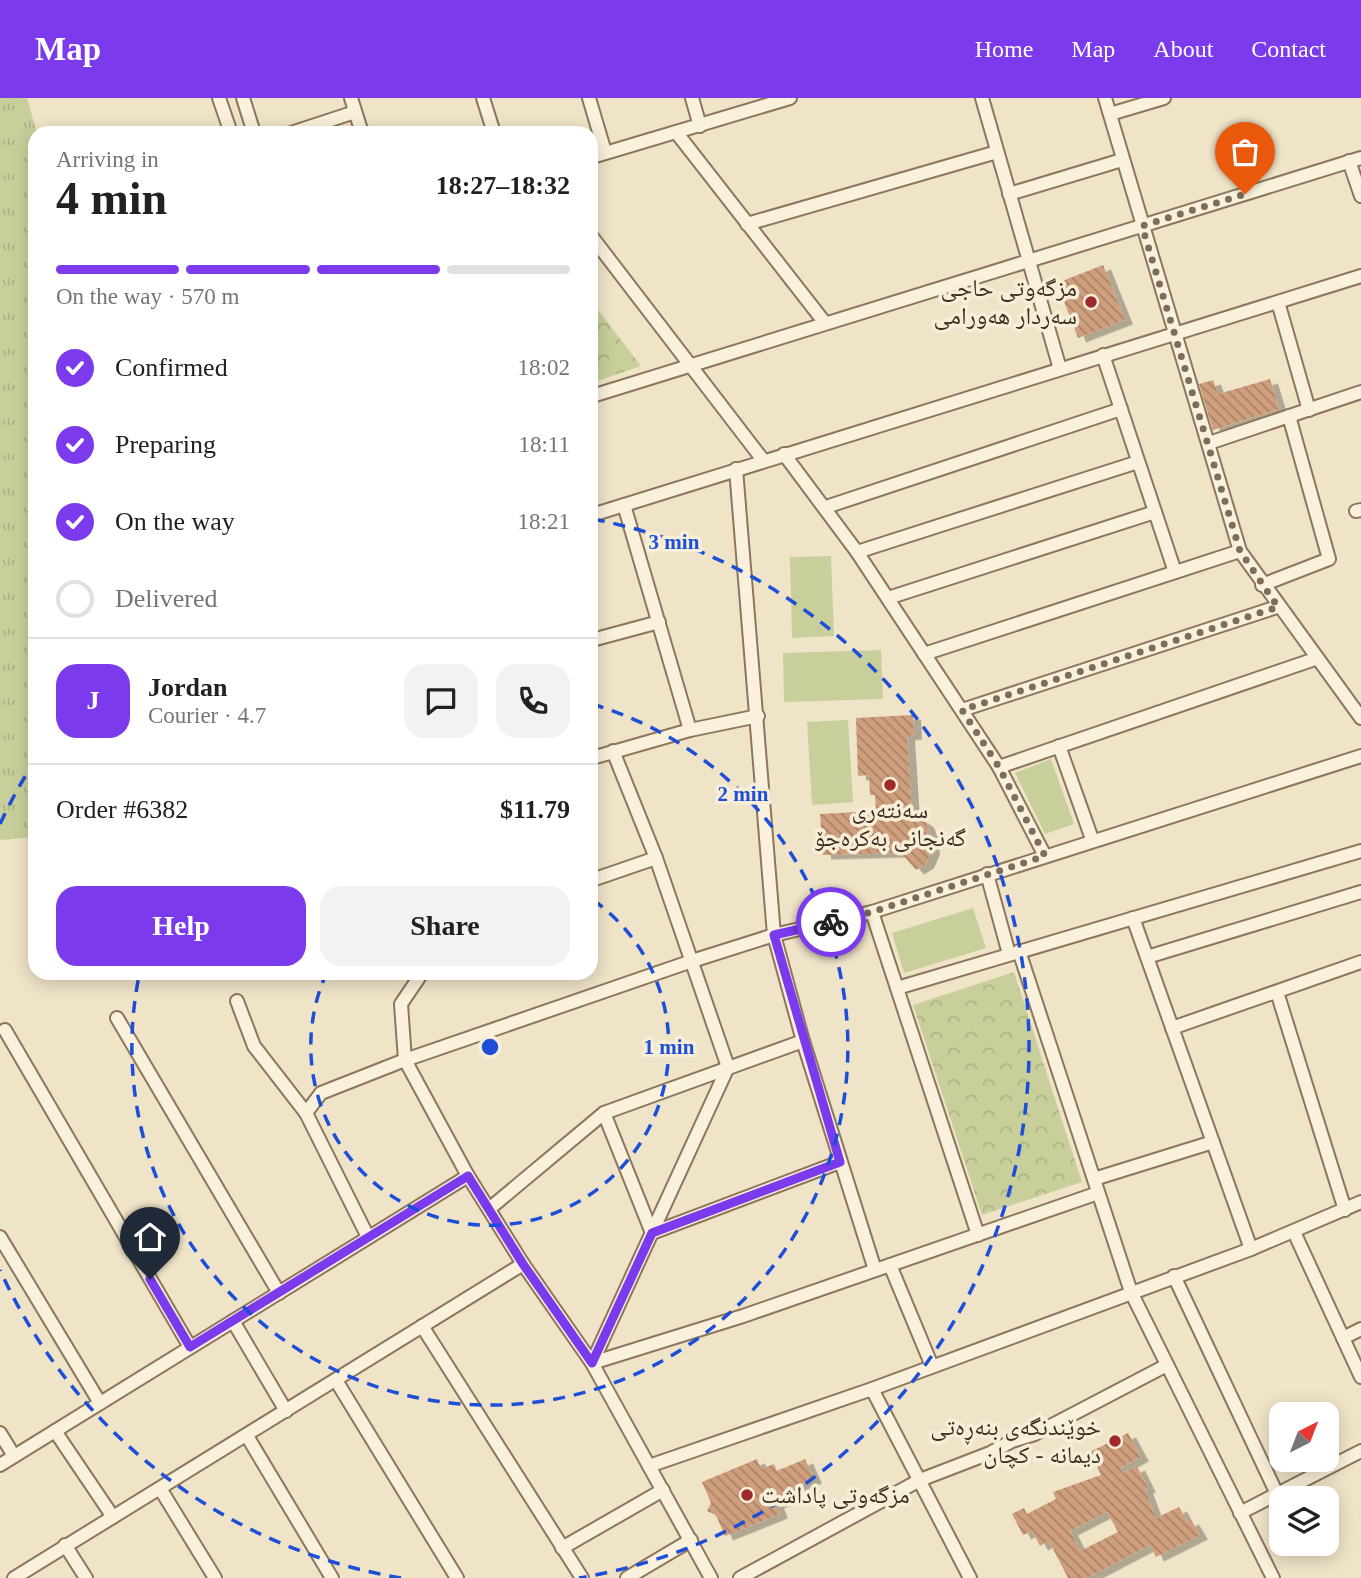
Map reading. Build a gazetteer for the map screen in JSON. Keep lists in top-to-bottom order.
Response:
{
  "places": [
    "مزگەوتی حاجی سەردار هەورامی",
    "سەنتەری گەنجانی بەکرەجۆ",
    "خوێندنگەی بنەڕەتی دیمانە - کچان",
    "مزگەوتی پاداشت"
  ],
  "north": "top right",
  "page": {
    "header": "Map",
    "nav": [
      "Home",
      "Map",
      "About",
      "Contact"
    ],
    "heading": ["4 min", "Arriving in", "18:27–18:32"],
    "panel": [
      "Jordan",
      "Courier · 4.7",
      "Order #6382",
      "$11.79"
    ],
    "bar": "On the way · 570 m",
    "list": [
      ["Confirmed", "18:02"],
      ["Preparing", "18:11"],
      ["On the way", "18:21"],
      "Delivered"
    ],
    "round": "J",
    "buttons": ["Help", "Share"]
  },
  "rings": ["3 min", "2 min", "1 min"]
}
